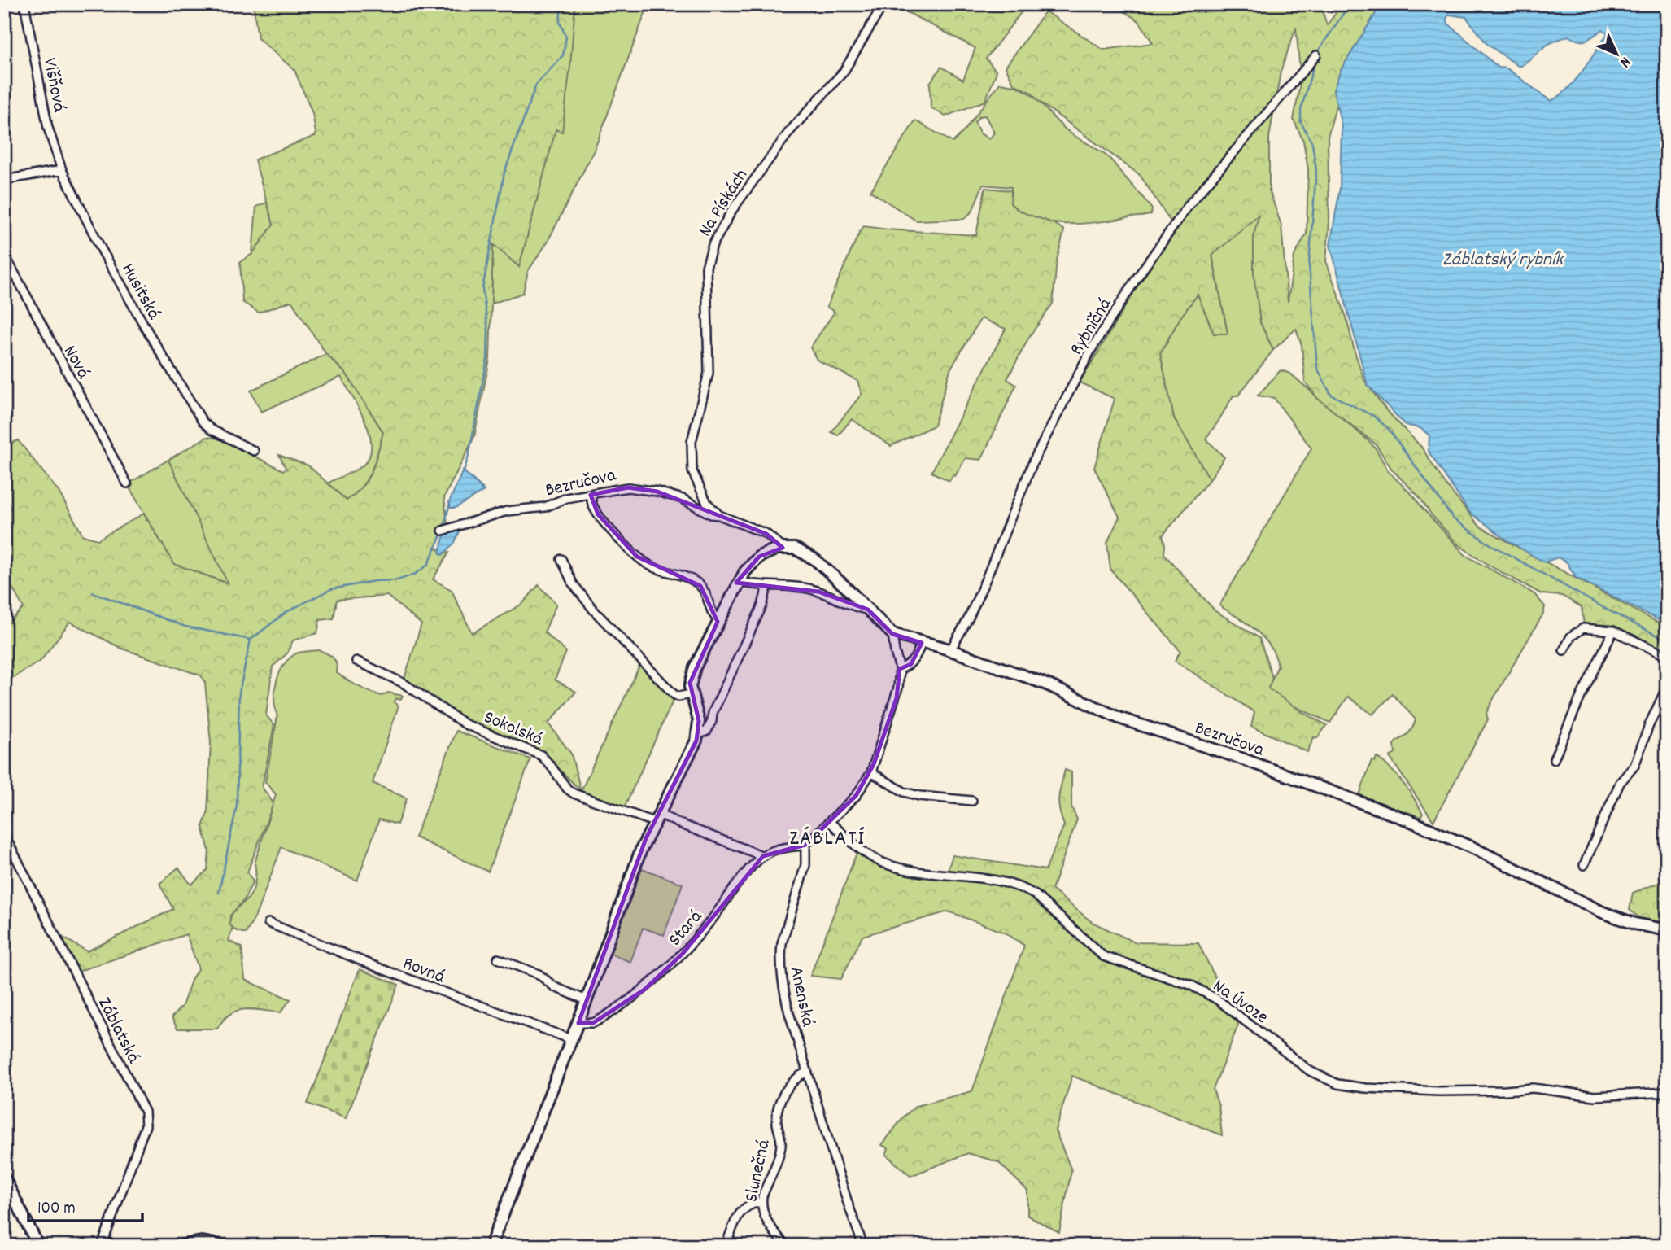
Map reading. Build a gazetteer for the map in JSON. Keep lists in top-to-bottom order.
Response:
{
  "streets": {
    "main road": ["Bezručova"],
    "street": [
      "Višňová",
      "Na Pískách",
      "Husitská",
      "Rybničná",
      "Nová",
      "Sokolská",
      "Stará",
      "Rovná",
      "Anenská",
      "Na Úvoze",
      "Záblatská",
      "Slunečná"
    ]
  },
  "crossings": [
    ["Višňová", "Husitská"],
    ["Na Pískách", "Bezručova"],
    ["Rybničná", "Bezručova"],
    ["Sokolská", "Stará"],
    ["Stará", "Anenská"],
    ["Anenská", "Slunečná"]
  ],
  "districts": ["ZÁBLATÍ"],
  "water": ["Záblatský rybník"],
  "scale_bar": "100 m",
  "north": "bottom right"
}
